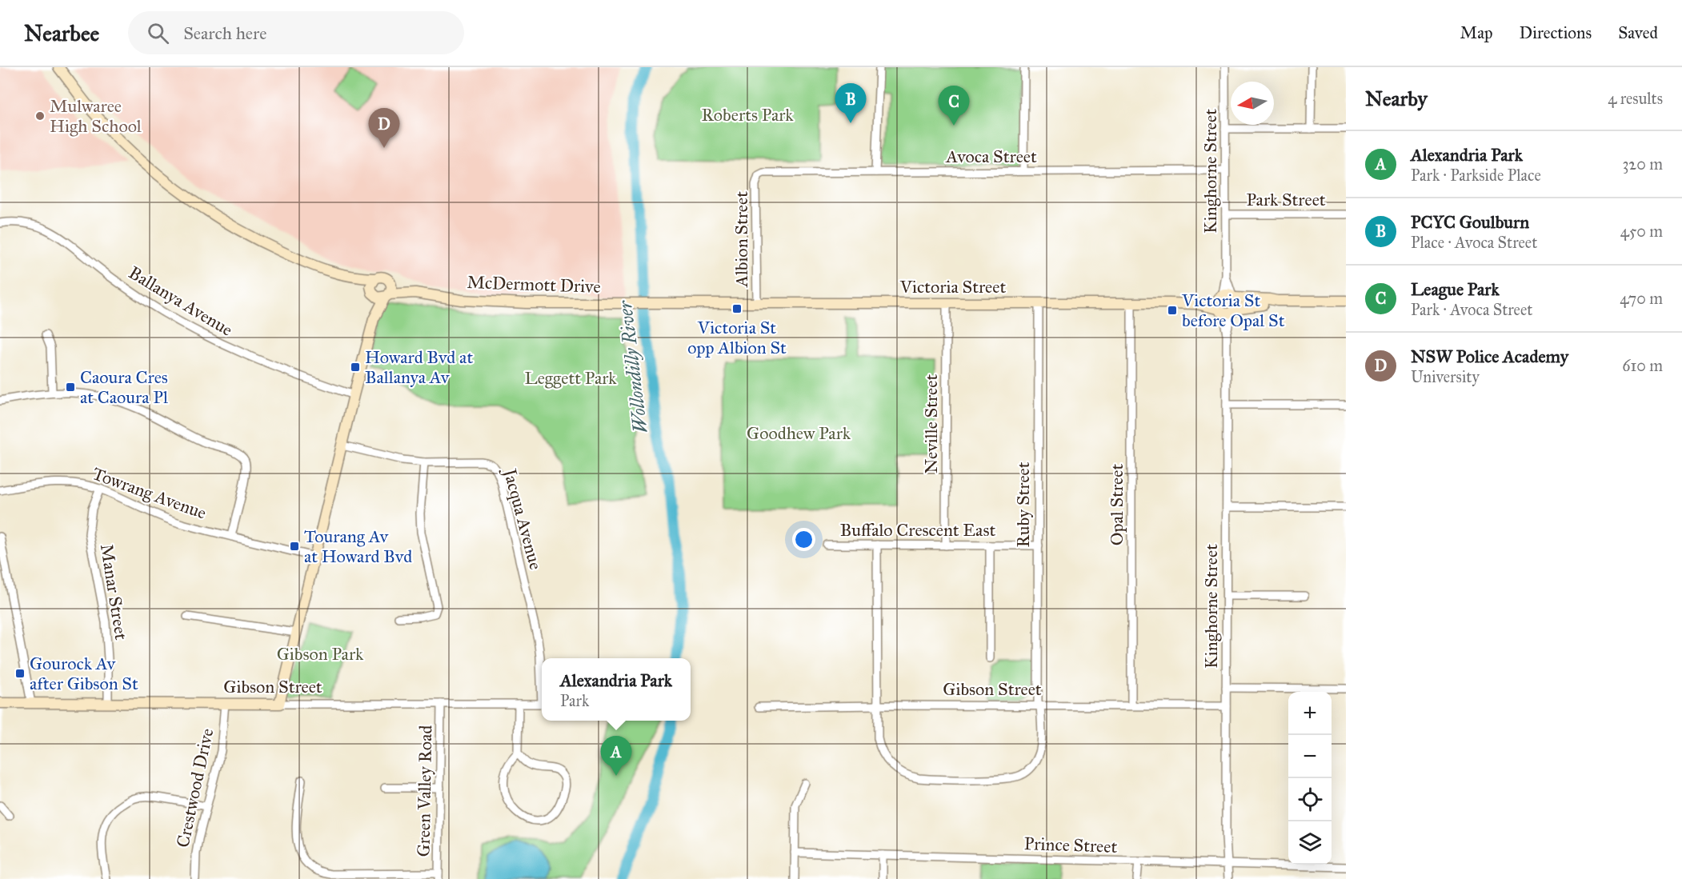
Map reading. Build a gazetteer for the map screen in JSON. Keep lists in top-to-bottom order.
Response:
{
  "streets": {
    "main road": ["McDermott Drive", "Victoria Street", "Gibson Street"],
    "street": [
      "Avoca Street",
      "Kinghorne Street",
      "Park Street",
      "Albion Street",
      "Ballanya Avenue",
      "Neville Street",
      "Towrang Avenue",
      "Ruby Street",
      "Opal Street",
      "Jacqua Avenue",
      "Buffalo Crescent East",
      "Manar Street",
      "Crestwood Drive",
      "Green Valley Road",
      "Prince Street"
    ]
  },
  "crossings": [
    ["Avoca Street", "Kinghorne Street"],
    ["Avoca Street", "Albion Street"],
    ["Kinghorne Street", "Park Street"],
    ["Kinghorne Street", "Victoria Street"],
    ["Kinghorne Street", "Gibson Street"],
    ["Kinghorne Street", "Prince Street"],
    ["Albion Street", "Victoria Street"],
    ["McDermott Drive", "Victoria Street"],
    ["Victoria Street", "Neville Street"],
    ["Victoria Street", "Ruby Street"],
    ["Victoria Street", "Opal Street"],
    ["Neville Street", "Buffalo Crescent East"],
    ["Towrang Avenue", "Manar Street"],
    ["Ruby Street", "Buffalo Crescent East"],
    ["Ruby Street", "Gibson Street"],
    ["Opal Street", "Gibson Street"],
    ["Manar Street", "Gibson Street"],
    ["Gibson Street", "Crestwood Drive"],
    ["Gibson Street", "Green Valley Road"]
  ],
  "water": ["Wollondilly River"],
  "parks": [
    "Roberts Park",
    "Leggett Park",
    "Goodhew Park",
    "Gibson Park"
  ],
  "places": {
    "other": ["Mulwaree High School"],
    "transit": [
      "Victoria St opp Albion St",
      "Victoria St before Opal St",
      "Howard Bvd at Ballanya Av",
      "Caoura Cres at Caoura Pl",
      "Tourang Av at Howard Bvd",
      "Gourock Av after Gibson St"
    ]
  },
  "north": "left",
  "page": {
    "header": "Nearbee",
    "search": "Search here",
    "nav": ["Map", "Directions", "Saved"],
    "heading": ["Nearby", "4 results"],
    "pins": [
      "B",
      "C",
      "D",
      "A"
    ],
    "list": [
      {
        "mark": "A",
        "name": "Alexandria Park",
        "note": "Park · Parkside Place",
        "value": "320 m"
      },
      {
        "mark": "B",
        "name": "PCYC Goulburn",
        "note": "Place · Avoca Street",
        "value": "450 m"
      },
      {
        "mark": "C",
        "name": "League Park",
        "note": "Park · Avoca Street",
        "value": "470 m"
      },
      {
        "mark": "D",
        "name": "NSW Police Academy",
        "note": "University",
        "value": "610 m"
      }
    ],
    "popup": ["Alexandria Park", "Park"],
    "map_buttons": ["+", "−"]
  }
}
